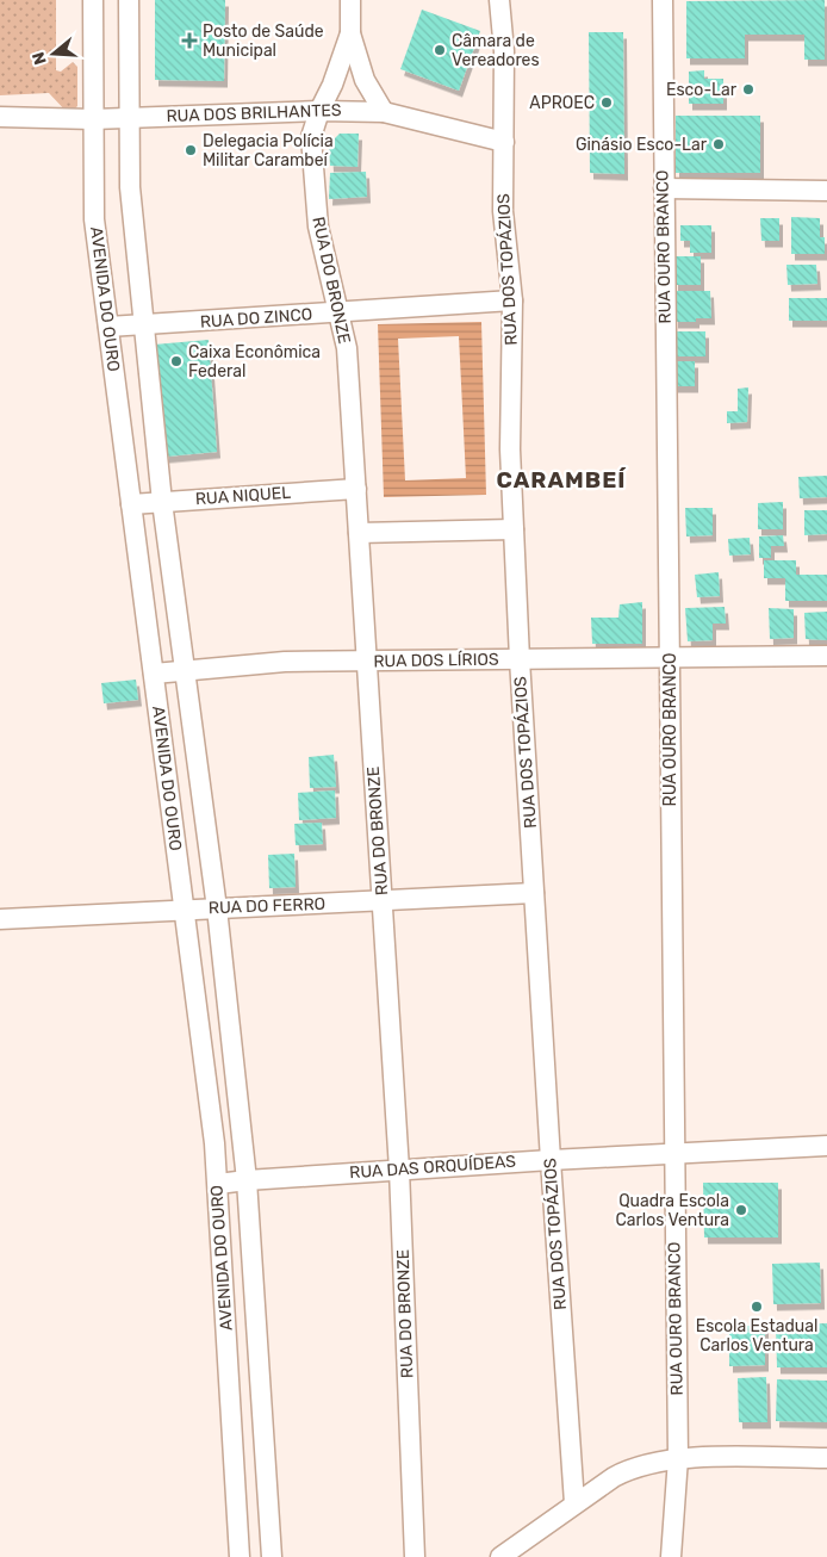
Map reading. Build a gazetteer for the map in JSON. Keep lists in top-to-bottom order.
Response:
{
  "streets": {
    "street": [
      "RUA DOS BRILHANTES",
      "RUA OURO BRANCO",
      "RUA DOS TOPÁZIOS",
      "RUA DO BRONZE",
      "AVENIDA DO OURO",
      "RUA DO ZINCO",
      "RUA NIQUEL",
      "RUA DOS LÍRIOS",
      "RUA DO FERRO",
      "RUA DAS ORQUÍDEAS"
    ]
  },
  "crossings": [
    ["RUA DOS BRILHANTES", "RUA DOS TOPÁZIOS"],
    ["RUA DOS BRILHANTES", "RUA DO BRONZE"],
    ["RUA DOS BRILHANTES", "AVENIDA DO OURO"],
    ["RUA OURO BRANCO", "RUA DOS LÍRIOS"],
    ["RUA OURO BRANCO", "RUA DAS ORQUÍDEAS"],
    ["RUA DOS TOPÁZIOS", "RUA DO ZINCO"],
    ["RUA DOS TOPÁZIOS", "RUA DOS LÍRIOS"],
    ["RUA DOS TOPÁZIOS", "RUA DO FERRO"],
    ["RUA DOS TOPÁZIOS", "RUA DAS ORQUÍDEAS"],
    ["RUA DO BRONZE", "RUA DO ZINCO"],
    ["RUA DO BRONZE", "RUA NIQUEL"],
    ["RUA DO BRONZE", "RUA DOS LÍRIOS"],
    ["RUA DO BRONZE", "RUA DO FERRO"],
    ["RUA DO BRONZE", "RUA DAS ORQUÍDEAS"],
    ["AVENIDA DO OURO", "RUA DO ZINCO"],
    ["AVENIDA DO OURO", "RUA NIQUEL"],
    ["AVENIDA DO OURO", "RUA DOS LÍRIOS"],
    ["AVENIDA DO OURO", "RUA DO FERRO"],
    ["AVENIDA DO OURO", "RUA DAS ORQUÍDEAS"]
  ],
  "districts": ["CARAMBEÍ"],
  "places": {
    "health": ["Posto de Saúde Municipal"],
    "other": [
      "Câmara de Vereadores",
      "Esco-Lar",
      "APROEC",
      "Ginásio Esco-Lar",
      "Delegacia Polícia Militar Carambeí",
      "Caixa Econômica Federal",
      "Quadra Escola Carlos Ventura",
      "Escola Estadual Carlos Ventura"
    ]
  },
  "north": "left"
}
